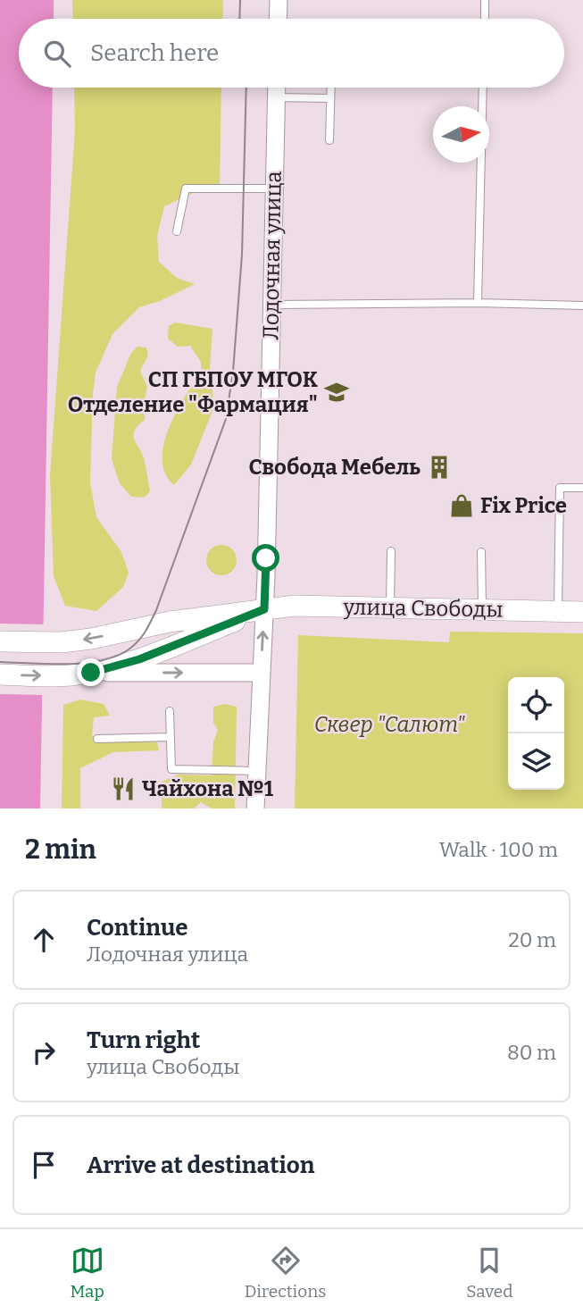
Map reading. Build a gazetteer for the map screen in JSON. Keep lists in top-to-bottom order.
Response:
{
  "streets": {
    "main road": ["улица Свободы"],
    "street": ["Лодочная улица"]
  },
  "crossings": [
    ["Лодочная улица", "улица Свободы"]
  ],
  "parks": ["Сквер \"Салют\""],
  "places": {
    "school or university": ["СП ГБПОУ МГОК Отделение \"Фармация\""],
    "building": ["Свобода Мебель"],
    "shop": ["Fix Price"],
    "restaurant": ["Чайхона №1"]
  },
  "north": "right",
  "page": {
    "search": "Search here",
    "heading": ["2 min", "Walk · 100 m"],
    "list": [
      ["Continue", "Лодочная улица", "20 m"],
      ["Turn right", "улица Свободы", "80 m"],
      "Arrive at destination"
    ],
    "nav": ["Map", "Directions", "Saved"]
  }
}
